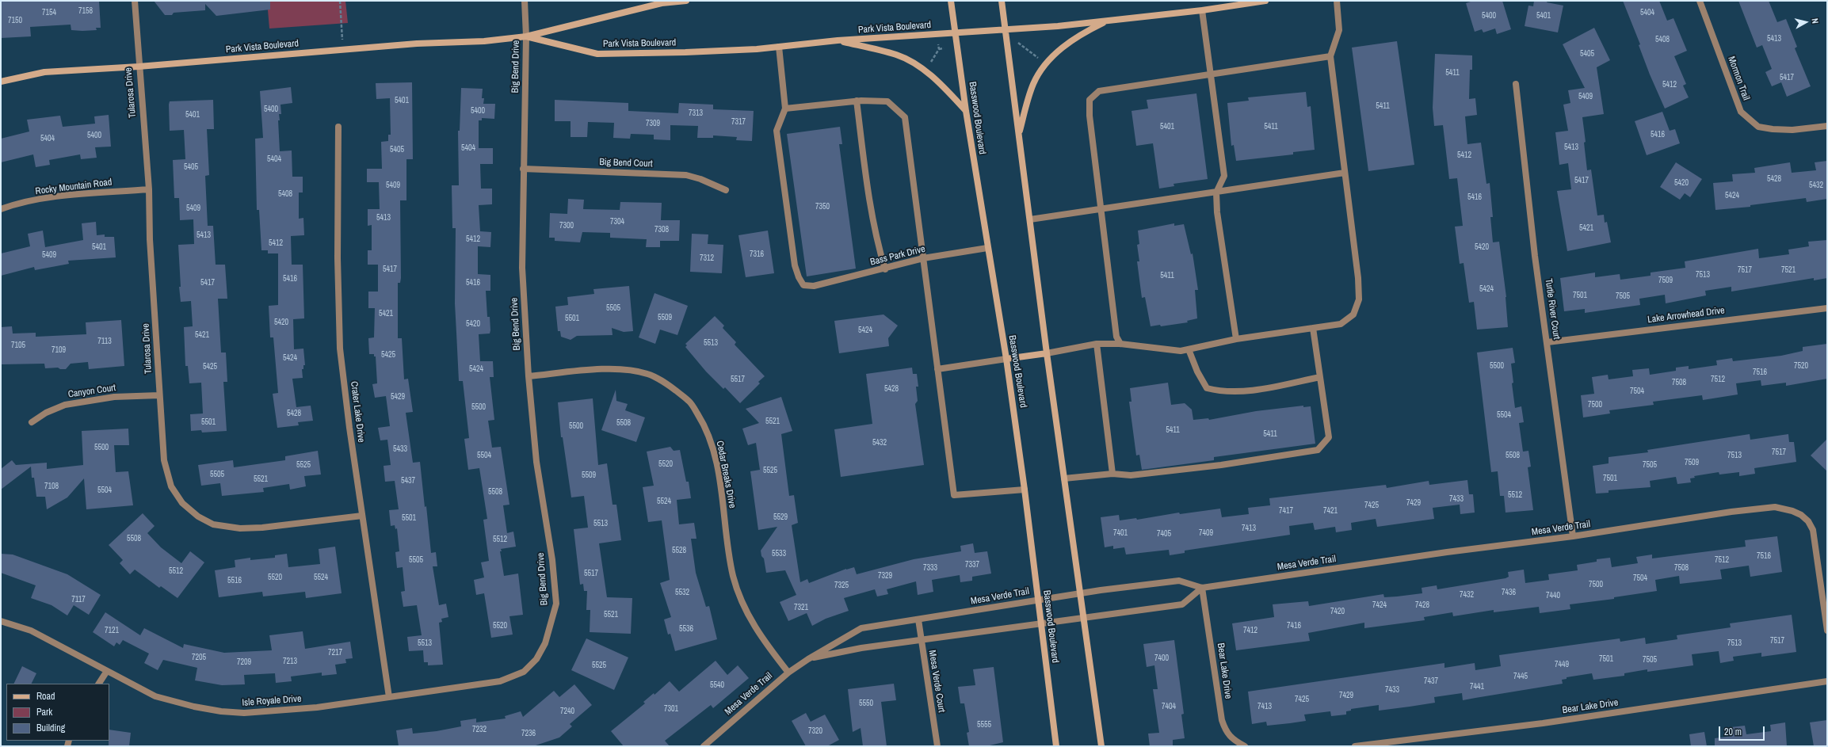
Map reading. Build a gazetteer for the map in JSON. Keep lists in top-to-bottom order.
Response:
{
  "streets": {
    "main road": ["Park Vista Boulevard", "Basswood Boulevard"],
    "street": [
      "Big Bend Drive",
      "Mormon Trail",
      "Tularosa Drive",
      "Big Bend Court",
      "Rocky Mountain Road",
      "Bass Park Drive",
      "Turtle River Court",
      "Lake Arrowhead Drive",
      "Canyon Court",
      "Crater Lake Drive",
      "Cedar Breaks Drive",
      "Mesa Verde Trail",
      "Bear Lake Drive",
      "Mesa Verde Court",
      "Isle Royale Drive"
    ]
  },
  "crossings": [
    ["Park Vista Boulevard", "Big Bend Drive"],
    ["Park Vista Boulevard", "Tularosa Drive"],
    ["Park Vista Boulevard", "Basswood Boulevard"],
    ["Big Bend Drive", "Big Bend Court"],
    ["Big Bend Drive", "Cedar Breaks Drive"],
    ["Big Bend Drive", "Isle Royale Drive"],
    ["Tularosa Drive", "Rocky Mountain Road"],
    ["Tularosa Drive", "Canyon Court"],
    ["Tularosa Drive", "Crater Lake Drive"],
    ["Basswood Boulevard", "Bass Park Drive"],
    ["Basswood Boulevard", "Mesa Verde Trail"],
    ["Turtle River Court", "Lake Arrowhead Drive"],
    ["Turtle River Court", "Mesa Verde Trail"],
    ["Crater Lake Drive", "Isle Royale Drive"],
    ["Cedar Breaks Drive", "Mesa Verde Trail"],
    ["Mesa Verde Trail", "Bear Lake Drive"],
    ["Mesa Verde Trail", "Mesa Verde Court"]
  ],
  "house_numbers": [
    "7158",
    "7154",
    "5404",
    "5400",
    "5401",
    "7150",
    "5413",
    "5408",
    "5405",
    "5411",
    "5417",
    "5412",
    "5409",
    "5401",
    "5411",
    "5400",
    "5400",
    "7313",
    "5401",
    "7317",
    "7309",
    "5401",
    "5411",
    "5416",
    "5400",
    "5404",
    "5413",
    "5404",
    "5405",
    "5412",
    "5404",
    "5405",
    "5428",
    "5417",
    "5420",
    "5409",
    "5432",
    "5408",
    "5424",
    "5416",
    "7350",
    "5409",
    "5413",
    "7304",
    "7300",
    "5421",
    "7308",
    "5413",
    "5412",
    "5412",
    "5401",
    "5420",
    "7316",
    "5409",
    "7312",
    "5417",
    "7517",
    "7521",
    "7513",
    "5411",
    "5416",
    "7509",
    "5417",
    "5416",
    "5424",
    "7501",
    "7505",
    "5505",
    "5421",
    "5509",
    "5501",
    "5420",
    "5420",
    "5424",
    "5421",
    "7113",
    "5513",
    "7105",
    "7109",
    "5425",
    "5424",
    "5500",
    "7520",
    "5425",
    "5424",
    "7516",
    "5517",
    "7512",
    "7508",
    "5428",
    "7504",
    "5429",
    "7500",
    "5500",
    "5428",
    "5504",
    "5521",
    "5501",
    "5508",
    "5500",
    "5411",
    "5411",
    "5432",
    "5500",
    "5433",
    "7517",
    "5504",
    "5508",
    "7513",
    "7509",
    "5520",
    "5525",
    "7505",
    "5525",
    "5505",
    "5509",
    "7501",
    "5521",
    "5437",
    "7108",
    "5504",
    "5508",
    "5512",
    "7433",
    "5524",
    "7429",
    "7425",
    "7417",
    "7421",
    "5529",
    "5501",
    "5513",
    "7413",
    "7401",
    "7409",
    "7405",
    "5508",
    "5512",
    "5528",
    "5533",
    "7516",
    "5505",
    "7512",
    "7337",
    "7333",
    "7508",
    "5512",
    "5517",
    "7329",
    "5520",
    "5524",
    "7504",
    "5516",
    "7500",
    "7325",
    "5532",
    "7436",
    "7432",
    "7440",
    "7117",
    "7424",
    "7428",
    "7321",
    "7420",
    "5521",
    "5520",
    "7416",
    "5536",
    "7121",
    "7412",
    "7517",
    "5513",
    "7513",
    "7217",
    "7205",
    "7400",
    "7501",
    "7505",
    "7213",
    "7209",
    "7449",
    "5525",
    "7445",
    "7437",
    "5540",
    "7441",
    "7433",
    "7429",
    "7425",
    "5550",
    "7404",
    "7413",
    "7301",
    "7240",
    "5555",
    "7232",
    "7320",
    "7236"
  ],
  "legend": ["Road", "Park", "Building"],
  "scale_bar": "20 m",
  "north": "right"
}
